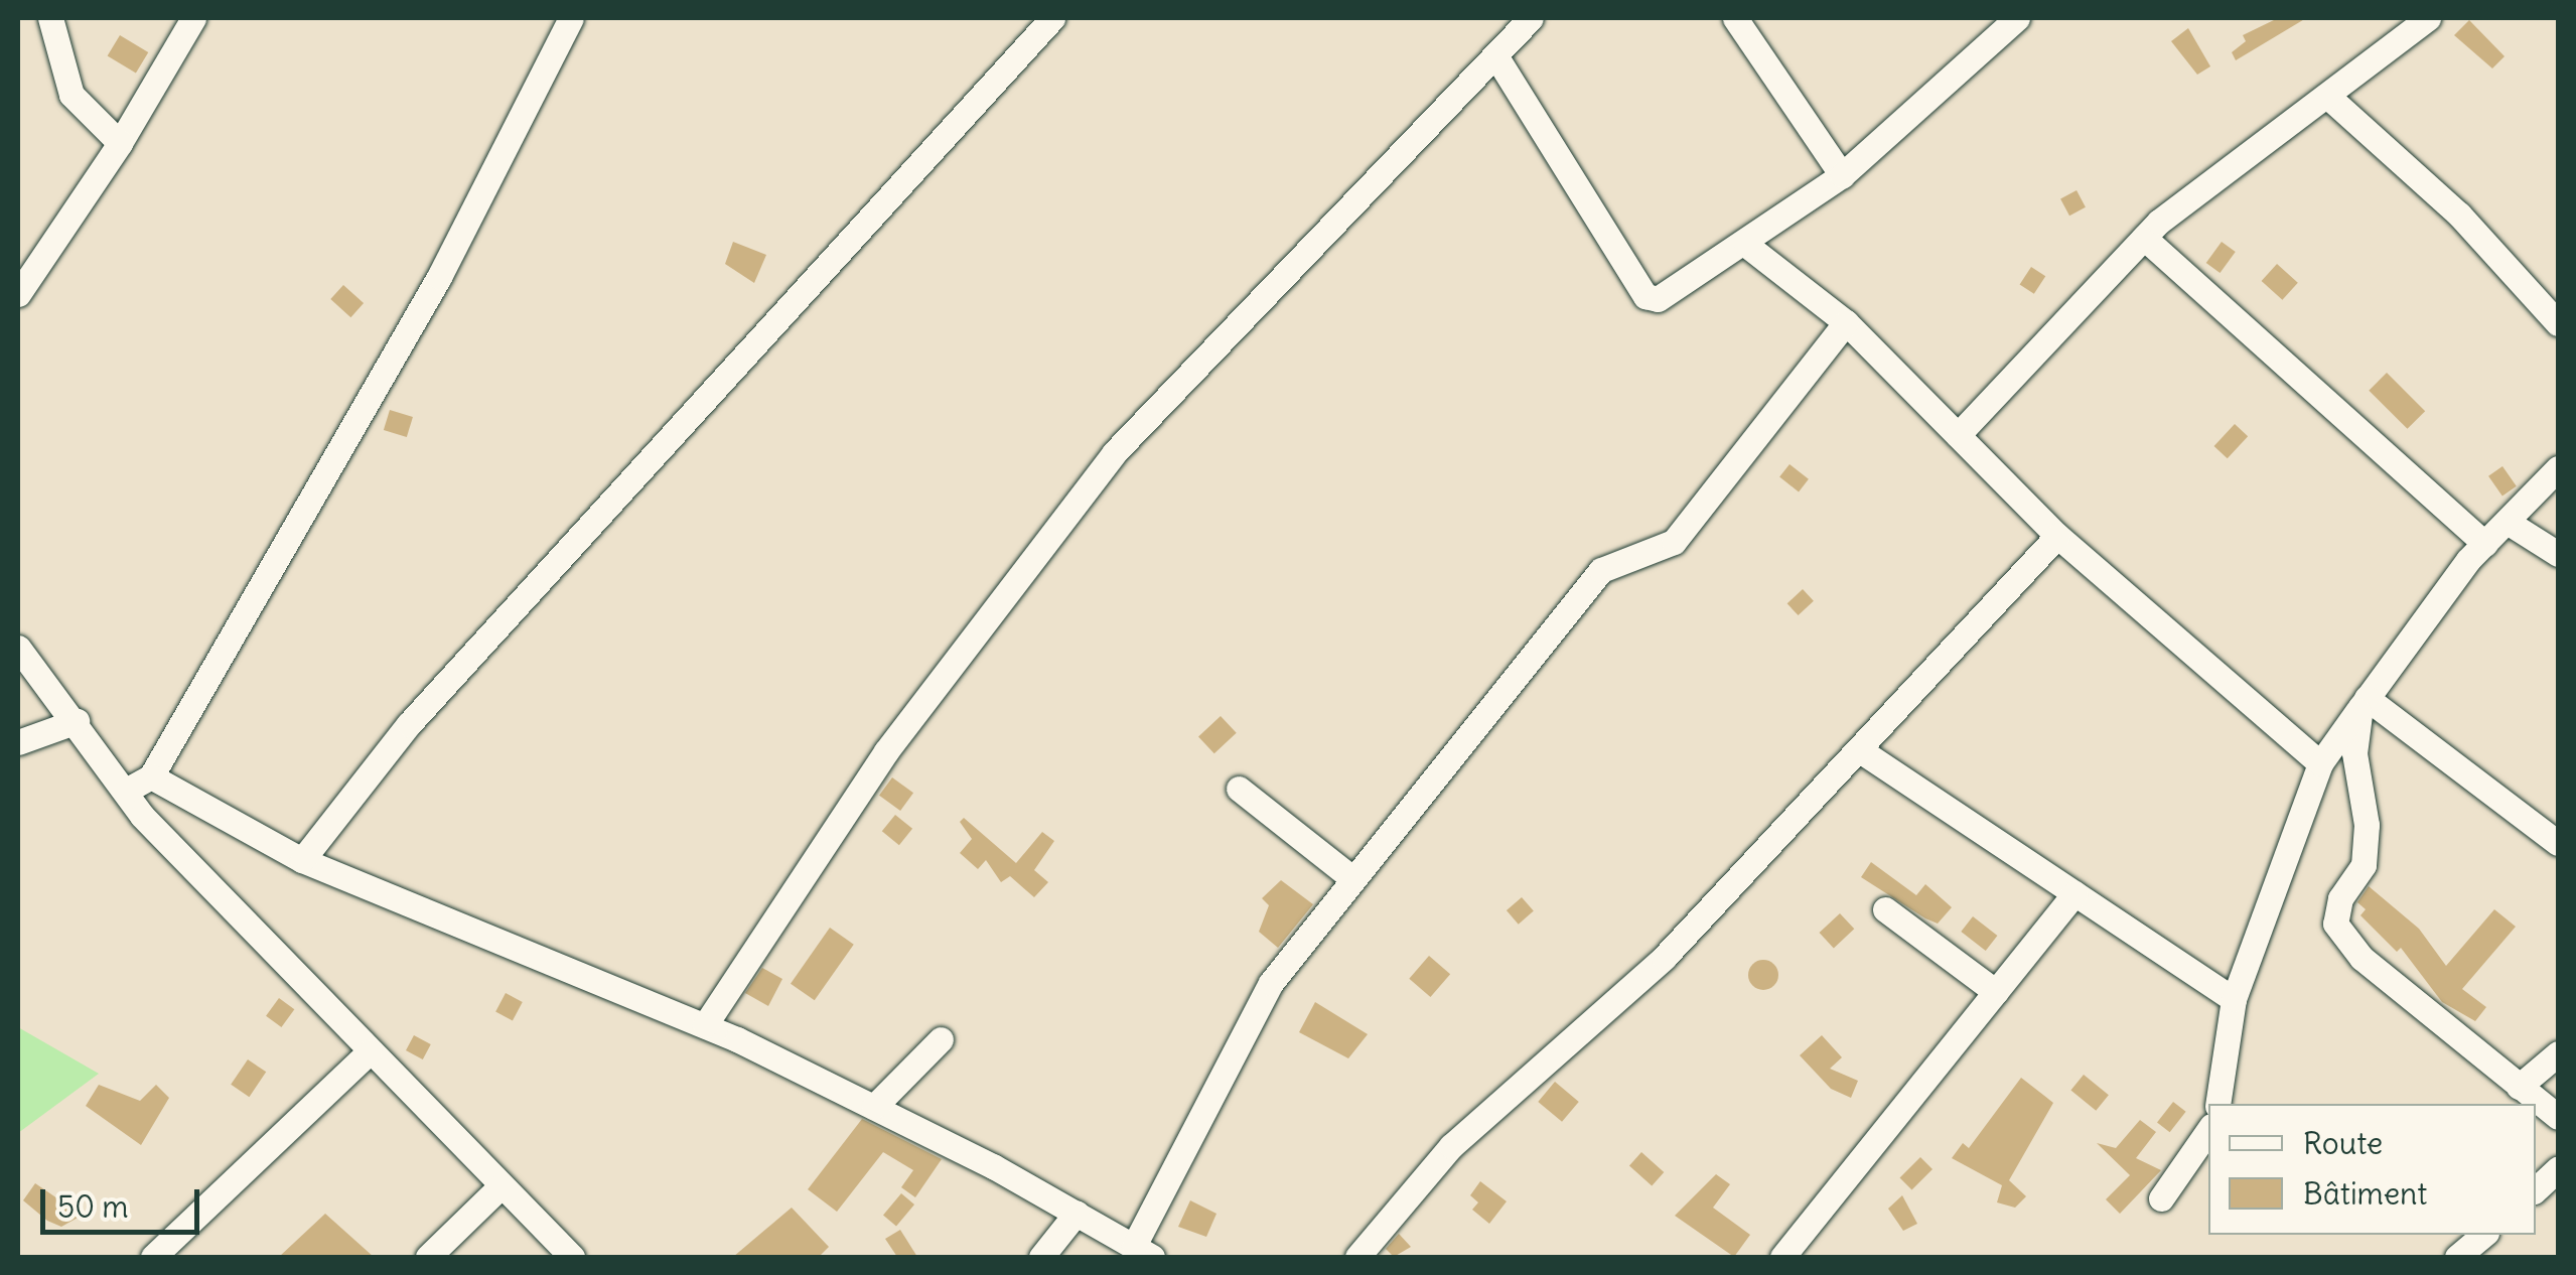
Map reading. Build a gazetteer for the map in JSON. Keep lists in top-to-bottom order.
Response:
{
  "legend": ["Route", "Bâtiment"],
  "scale_bar": "50 m"
}
